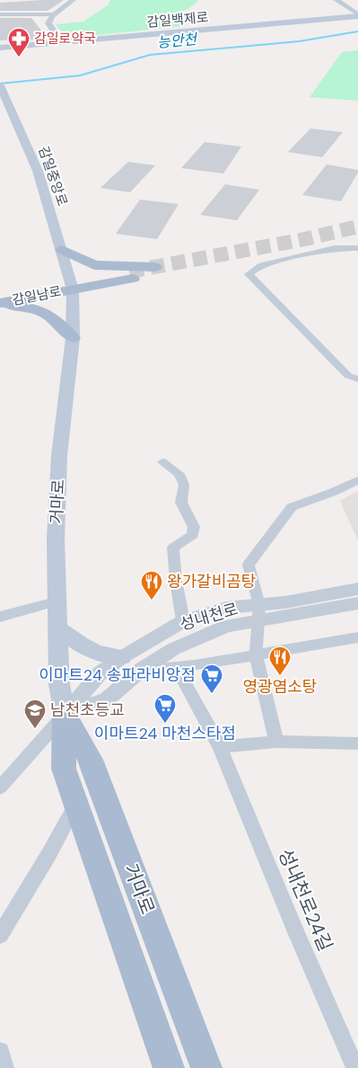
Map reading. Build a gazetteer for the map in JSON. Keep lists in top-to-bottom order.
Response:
{
  "streets": {
    "main road": [
      "감일백제로",
      "감일중앙로",
      "감일남로",
      "거마로"
    ],
    "street": ["성내천로", "성내천로24길"]
  },
  "crossings": [
    ["감일중앙로", "감일남로"],
    ["감일중앙로", "거마로"],
    ["감일남로", "거마로"],
    ["거마로", "성내천로"]
  ],
  "water": ["능안천"],
  "places": {
    "pharmacy": ["감일로약국"],
    "restaurant": ["왕가갈비곰탕", "영광염소탕"],
    "supermarket": ["이마트24 송파라비앙점", "이마트24 마천스타점"],
    "school or university": ["남천초등교"]
  }
}
